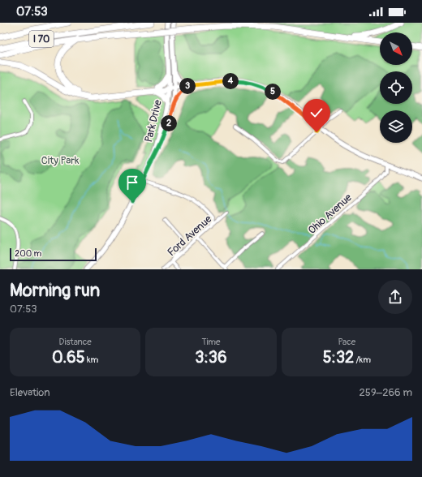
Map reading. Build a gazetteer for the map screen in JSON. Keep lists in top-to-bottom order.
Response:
{
  "streets": {
    "highway": ["I 70"],
    "main road": ["Park Drive"],
    "street": ["Ohio Avenue", "Ford Avenue"]
  },
  "parks": ["City Park"],
  "scale_bar": "200 m",
  "north": "bottom right",
  "page": {
    "status": "07:53",
    "pins": [
      "4",
      "3",
      "5",
      "2"
    ],
    "scale": "200 m",
    "heading": ["Morning run", "07:53"],
    "stats": [
      ["Distance", "0.65 km"],
      ["Time", "3:36"],
      ["Pace", "5:32 /km"]
    ],
    "chart": ["Elevation", "259–266 m"]
  }
}
